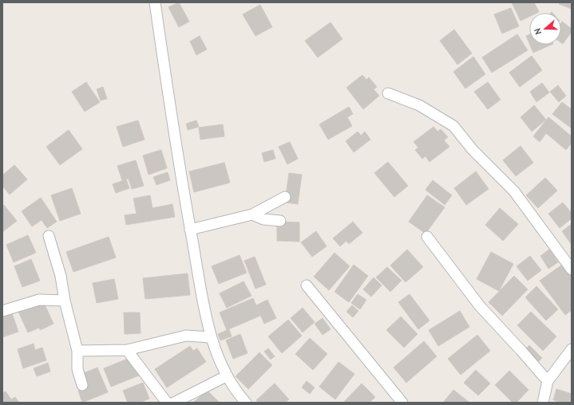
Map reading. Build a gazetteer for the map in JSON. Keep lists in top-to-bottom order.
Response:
{
  "north": "left"
}
